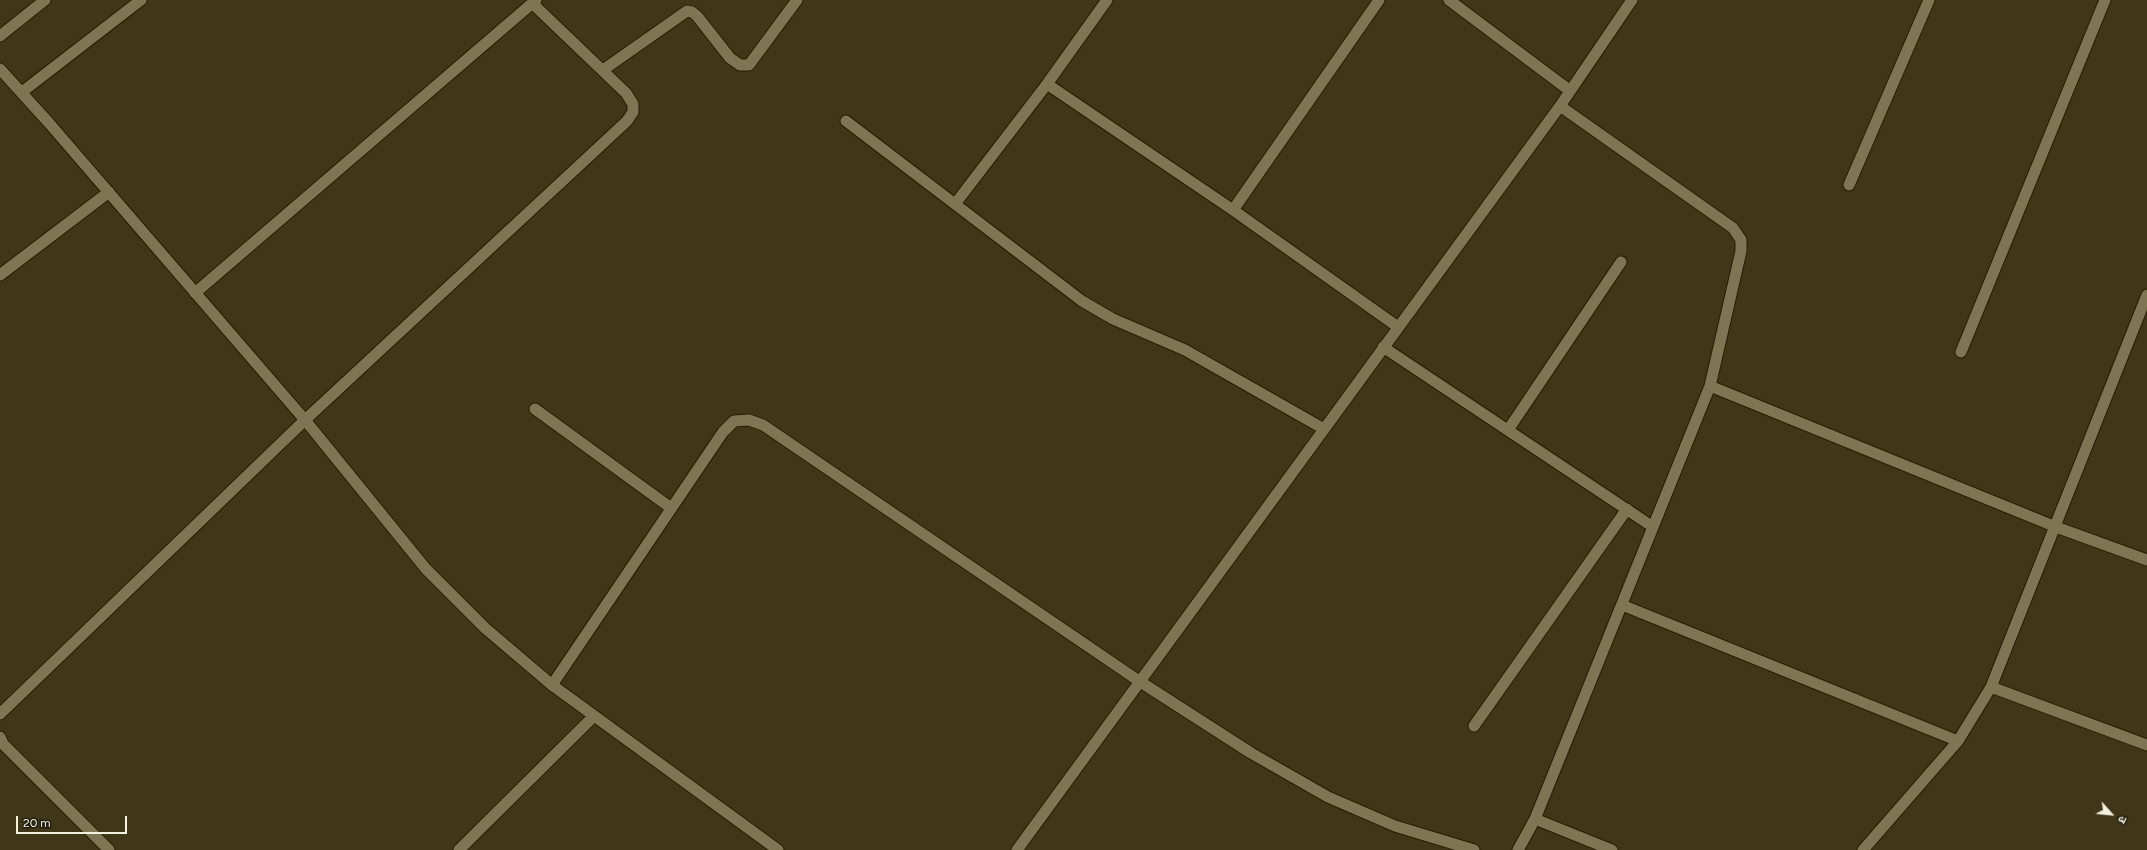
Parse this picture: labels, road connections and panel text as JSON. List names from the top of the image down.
{
  "scale_bar": "20 m",
  "north": "bottom right"
}
